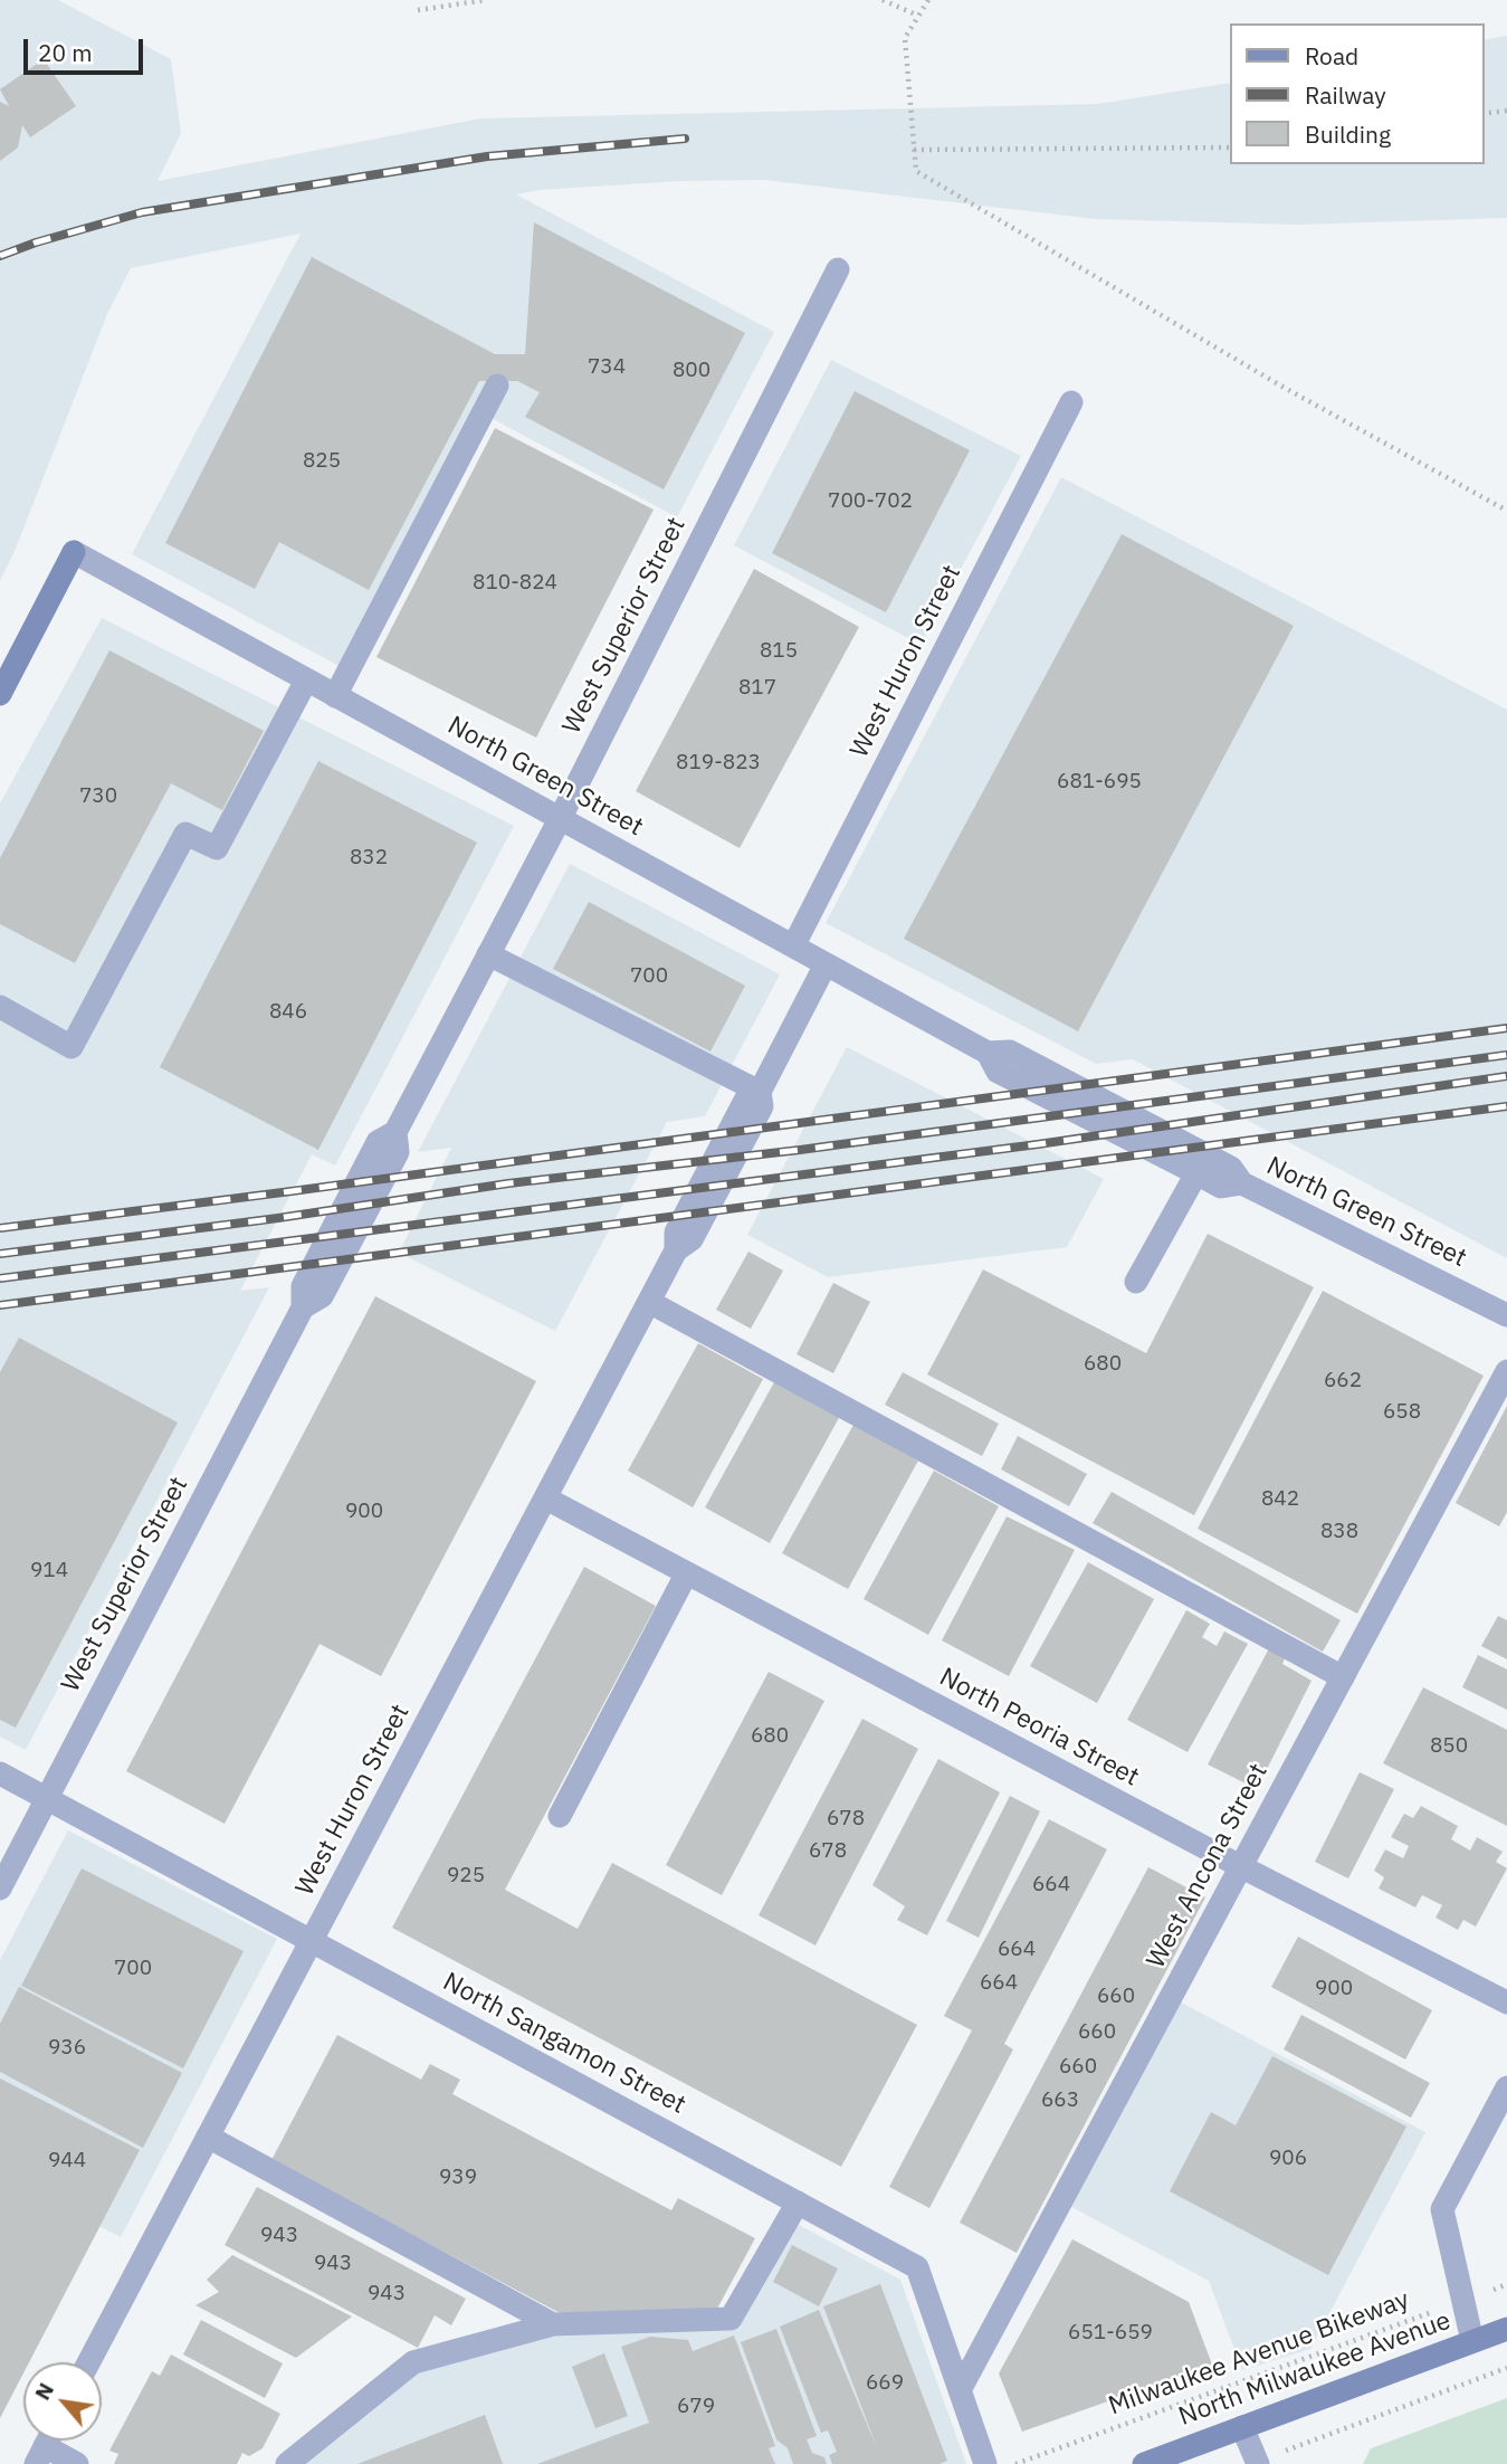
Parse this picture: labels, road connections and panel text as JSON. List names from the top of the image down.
{
  "streets": {
    "main road": ["North Milwaukee Avenue"],
    "street": [
      "West Superior Street",
      "West Huron Street",
      "North Green Street",
      "North Peoria Street",
      "West Ancona Street",
      "North Sangamon Street"
    ],
    "path": ["Milwaukee Avenue Bikeway"]
  },
  "crossings": [
    ["West Superior Street", "North Green Street"],
    ["West Superior Street", "North Sangamon Street"],
    ["West Huron Street", "North Green Street"],
    ["West Huron Street", "North Peoria Street"],
    ["West Huron Street", "North Sangamon Street"],
    ["North Peoria Street", "West Ancona Street"],
    ["West Ancona Street", "North Sangamon Street"]
  ],
  "house_numbers": [
    "734",
    "800",
    "825",
    "700-702",
    "810-824",
    "815",
    "817",
    "819-823",
    "681-695",
    "730",
    "832",
    "700",
    "846",
    "680",
    "662",
    "658",
    "842",
    "900",
    "838",
    "914",
    "680",
    "850",
    "678",
    "678",
    "925",
    "664",
    "664",
    "700",
    "664",
    "900",
    "660",
    "660",
    "936",
    "660",
    "663",
    "906",
    "944",
    "939",
    "943",
    "943",
    "943",
    "651-659",
    "669",
    "679"
  ],
  "legend": ["Road", "Railway", "Building"],
  "scale_bar": "20 m",
  "north": "top left"
}
